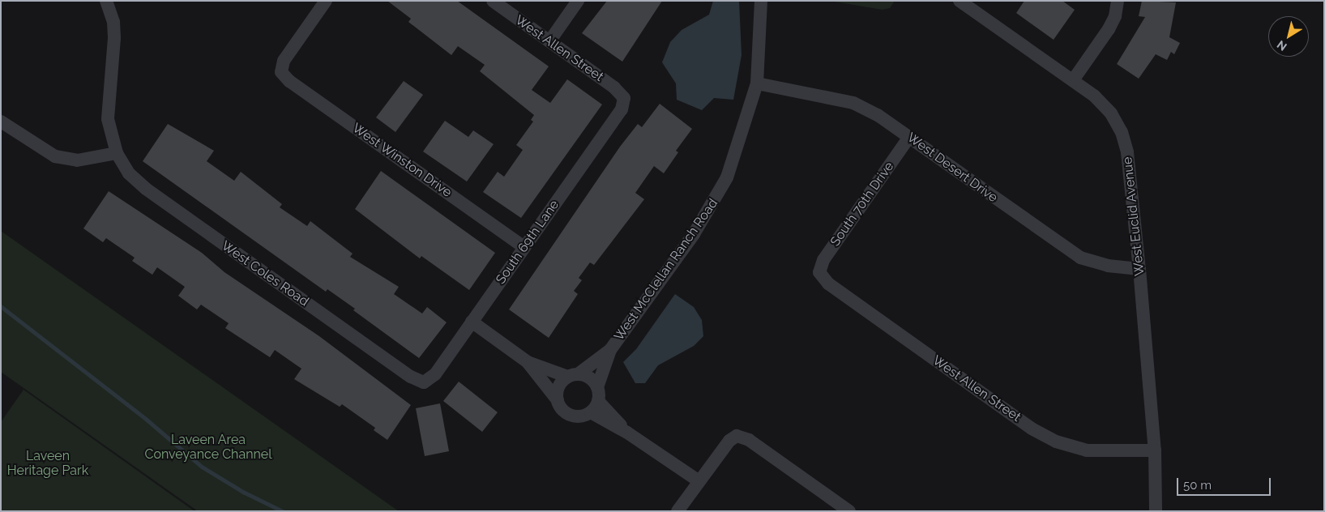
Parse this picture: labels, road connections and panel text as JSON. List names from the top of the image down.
{
  "streets": {
    "street": [
      "West Allen Street",
      "West Winston Drive",
      "West Desert Drive",
      "South 70th Drive",
      "West Euclid Avenue",
      "South 69th Lane",
      "West McClellan Ranch Road",
      "West Coles Road"
    ]
  },
  "crossings": [
    ["West Allen Street", "South 70th Drive"],
    ["West Allen Street", "West Euclid Avenue"],
    ["West Allen Street", "South 69th Lane"],
    ["West Winston Drive", "South 69th Lane"],
    ["West Desert Drive", "South 70th Drive"],
    ["West Desert Drive", "West Euclid Avenue"],
    ["West Desert Drive", "West McClellan Ranch Road"],
    ["South 69th Lane", "West Coles Road"]
  ],
  "parks": ["Laveen Area Conveyance Channel", "Laveen Heritage Park"],
  "scale_bar": "50 m",
  "north": "bottom left"
}
